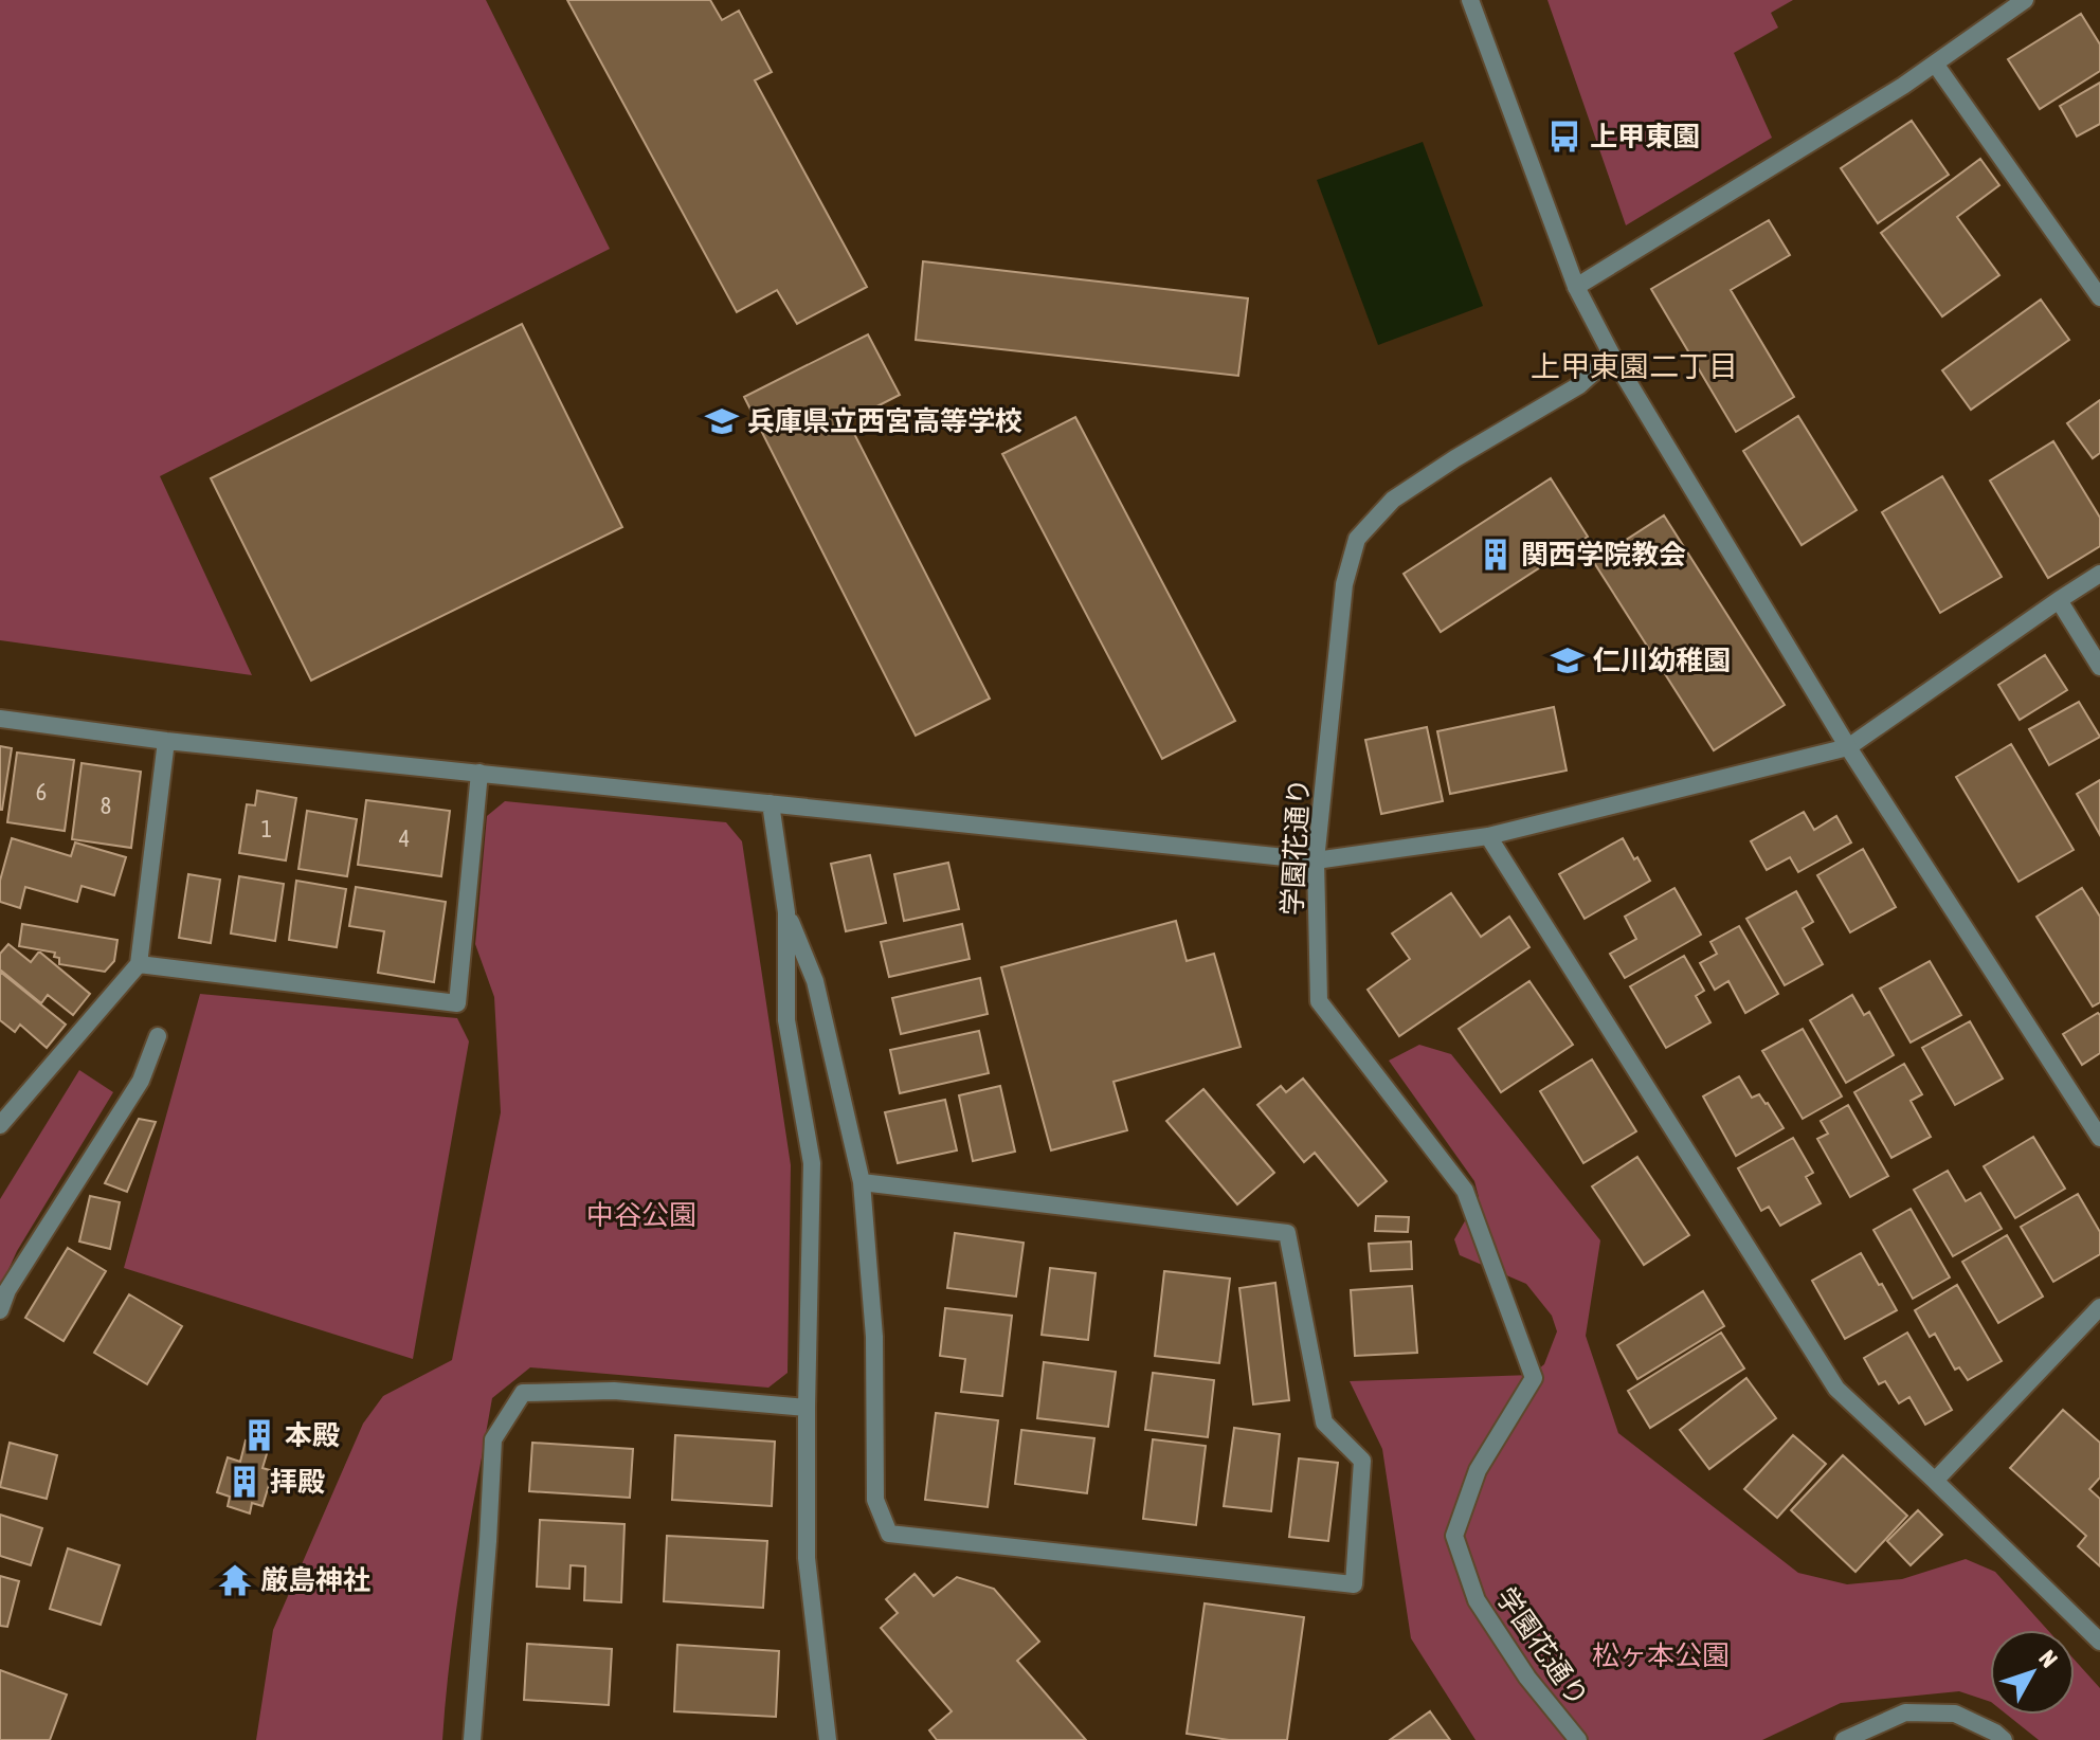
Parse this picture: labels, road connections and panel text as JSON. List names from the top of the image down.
{
  "streets": {
    "street": ["学園花通り"]
  },
  "districts": ["上甲東園二丁目"],
  "parks": ["中谷公園", "松ヶ本公園"],
  "places": {
    "bus stop": ["上甲東園"],
    "school or university": ["兵庫県立西宮高等学校", "仁川幼稚園"],
    "building": ["関西学院教会", "本殿", "拝殿"],
    "temple": ["厳島神社"]
  },
  "house_numbers": [
    "6",
    "8",
    "1",
    "4"
  ],
  "north": "top right"
}
